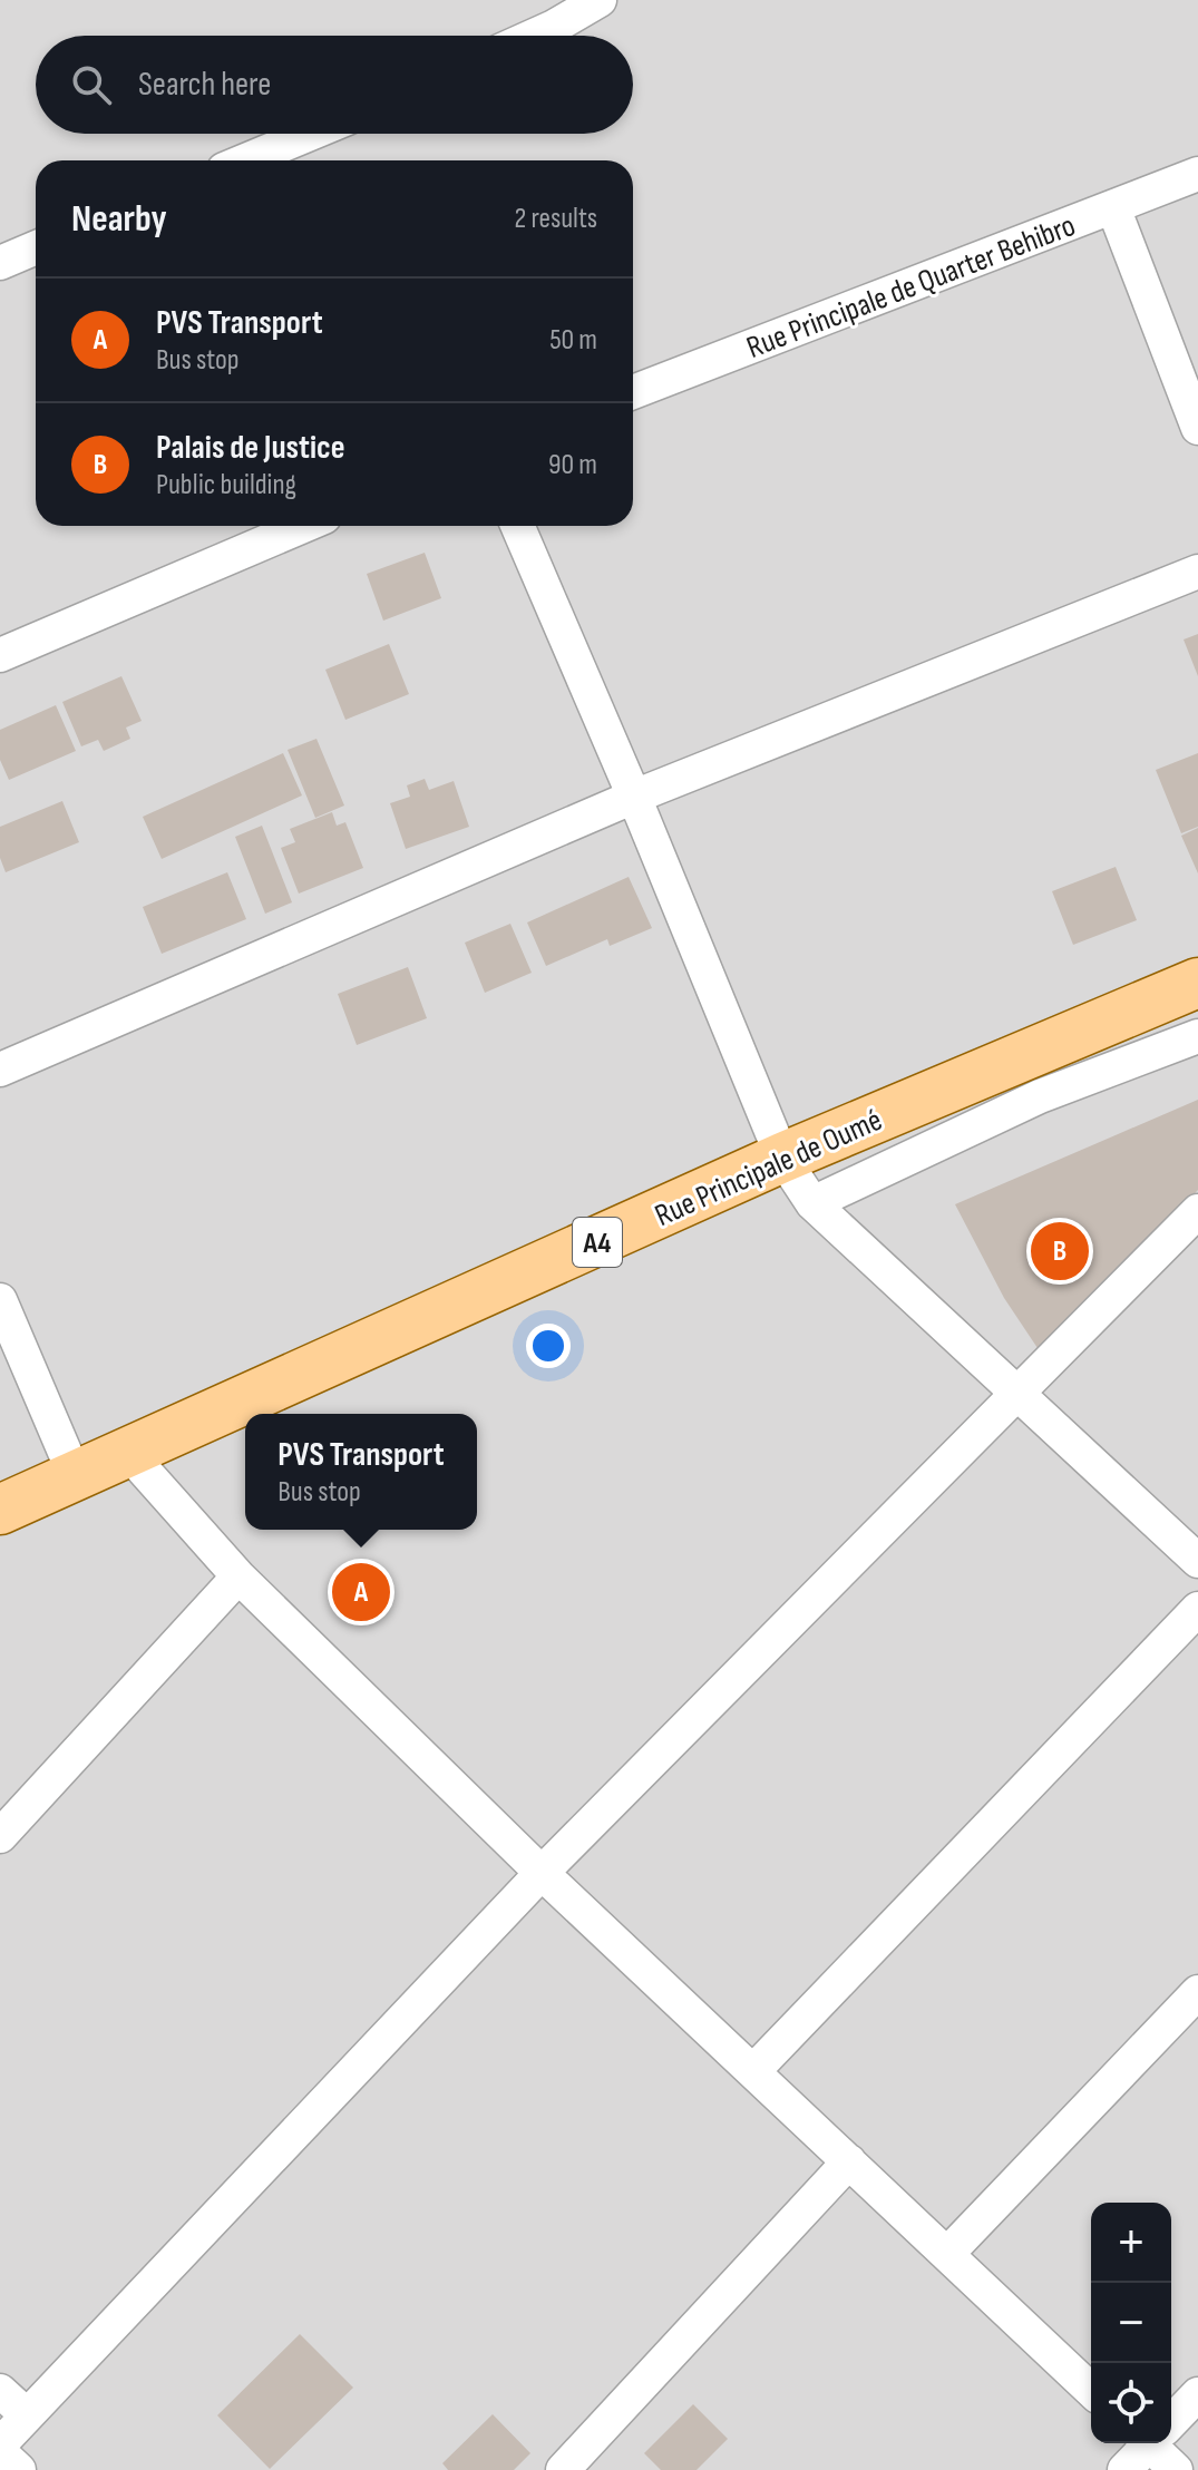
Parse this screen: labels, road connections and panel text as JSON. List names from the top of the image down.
{
  "streets": {
    "main road": ["Rue Principale de Oumé", "A4"],
    "street": ["Rue Principale de Quarter Behibro"]
  },
  "page": {
    "search": "Search here",
    "heading": ["Nearby", "2 results"],
    "list": [
      {
        "mark": "A",
        "name": "PVS Transport",
        "note": "Bus stop",
        "value": "50 m"
      },
      {
        "mark": "B",
        "name": "Palais de Justice",
        "note": "Public building",
        "value": "90 m"
      }
    ],
    "pins": ["B", "A"],
    "popup": ["PVS Transport", "Bus stop"],
    "map_buttons": ["+", "−"]
  }
}
